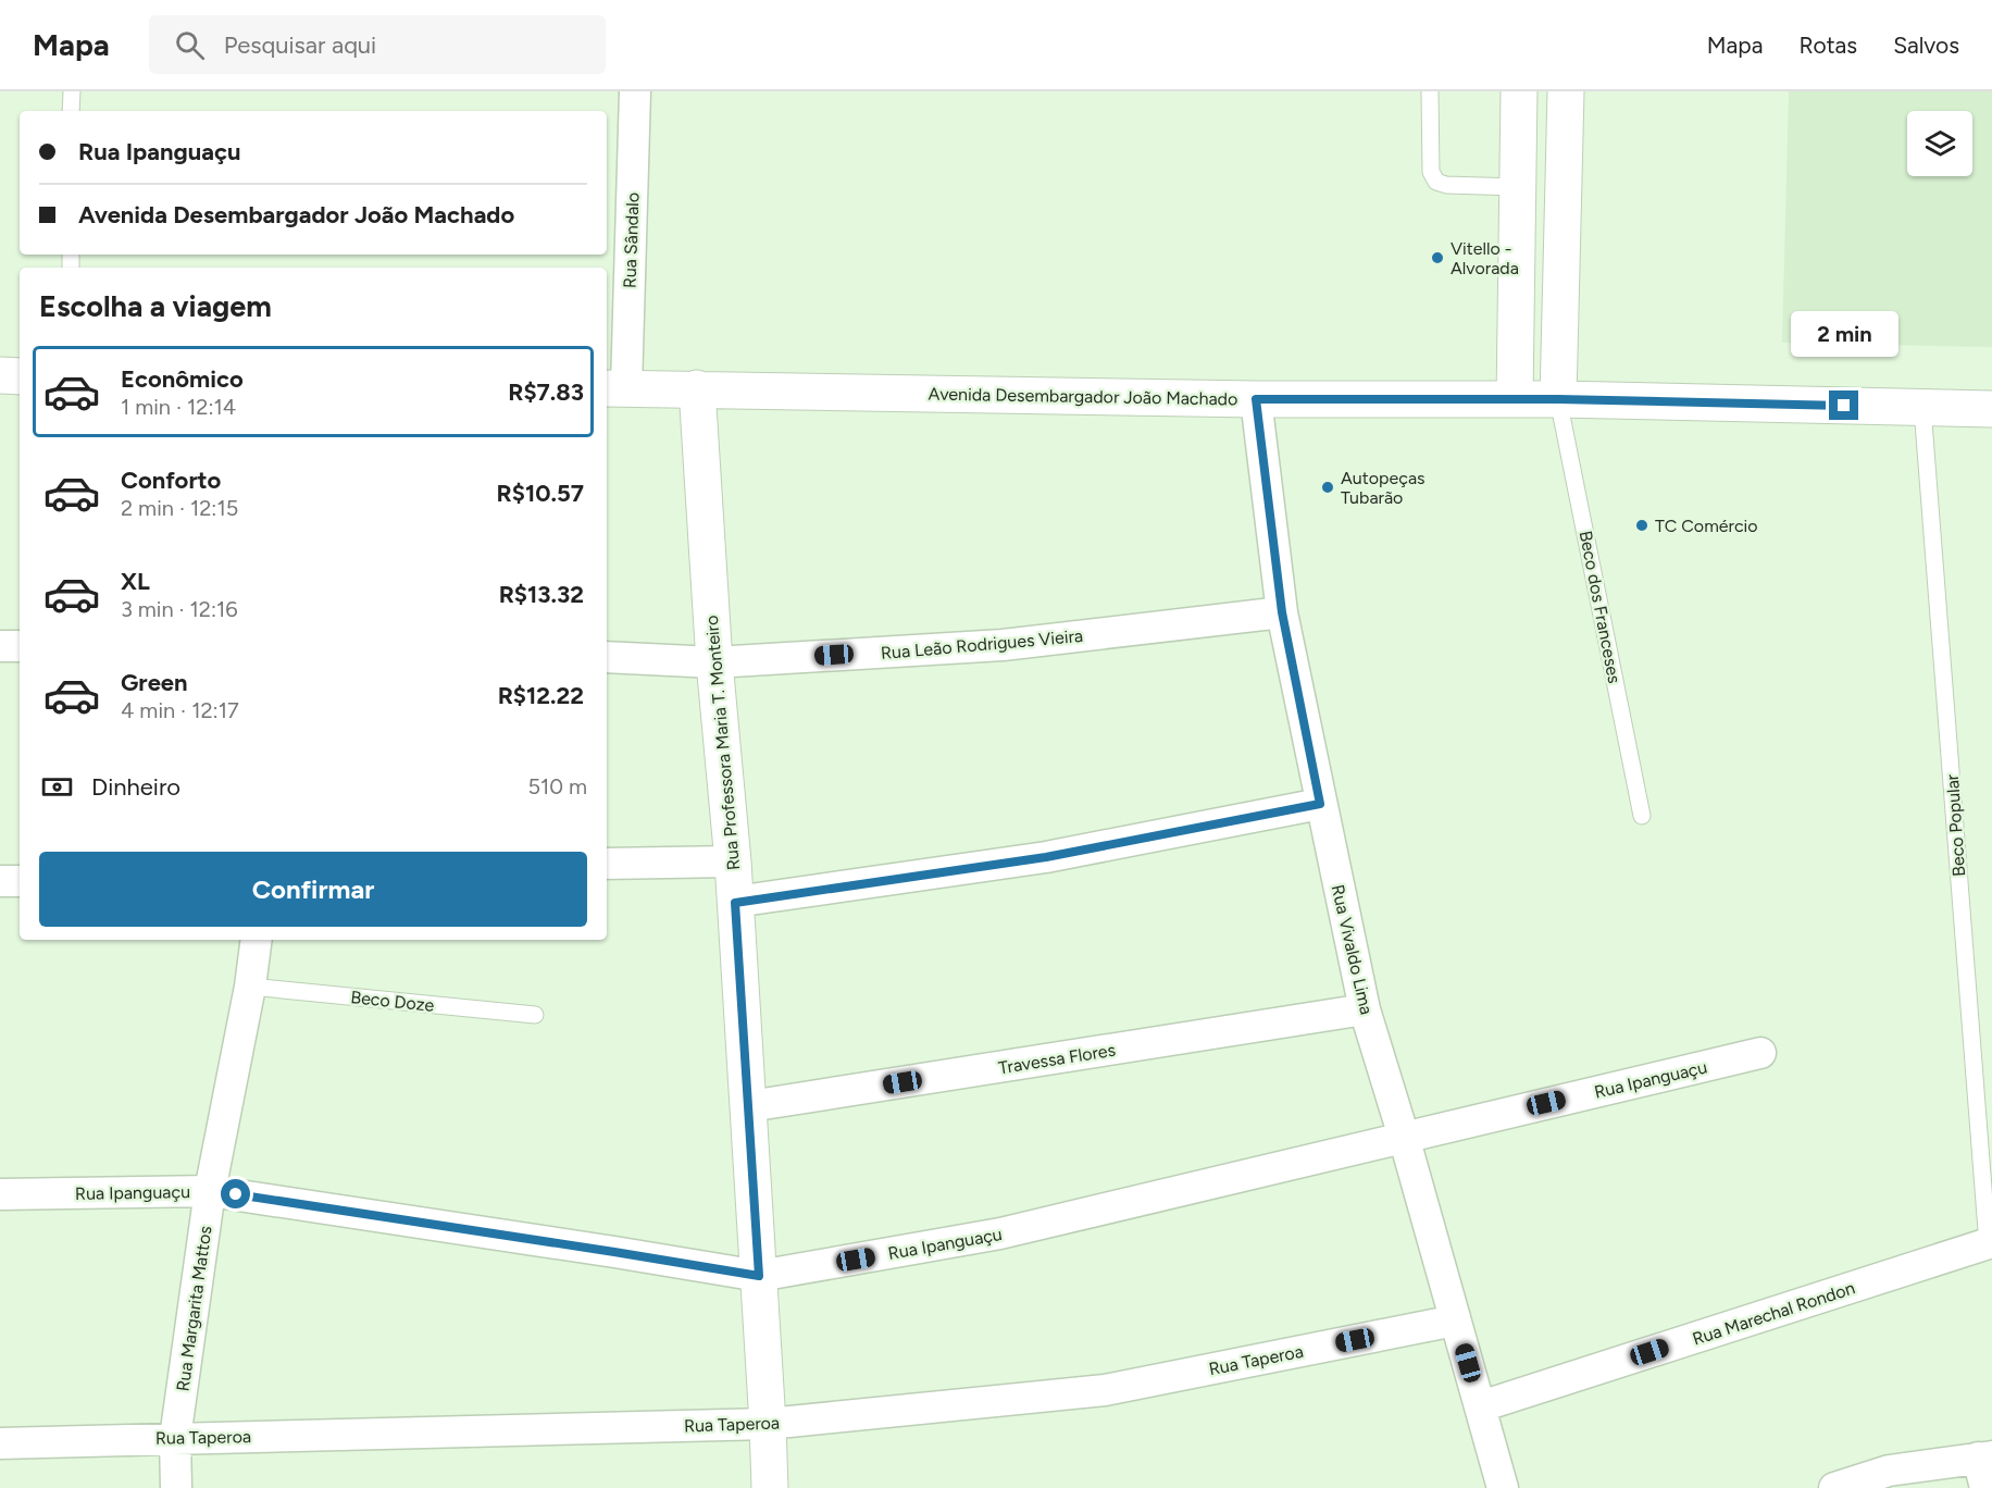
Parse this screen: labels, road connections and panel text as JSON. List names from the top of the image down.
{
  "streets": {
    "street": [
      "Rua Sândalo",
      "Avenida Desembargador João Machado",
      "Rua Leão Rodrigues Vieira",
      "Rua Professora Maria T. Monteiro",
      "Rua Vivaldo Lima",
      "Travessa Flores",
      "Rua Ipanguaçu",
      "Rua Margarita Mattos",
      "Rua Marechal Rondon",
      "Rua Taperoa"
    ],
    "lane": ["Beco dos Franceses", "Beco Popular", "Beco Doze"]
  },
  "crossings": [
    ["Rua Sândalo", "Avenida Desembargador João Machado"],
    ["Avenida Desembargador João Machado", "Beco dos Franceses"],
    ["Avenida Desembargador João Machado", "Rua Professora Maria T. Monteiro"],
    ["Avenida Desembargador João Machado", "Beco Popular"],
    ["Avenida Desembargador João Machado", "Rua Vivaldo Lima"],
    ["Rua Leão Rodrigues Vieira", "Rua Professora Maria T. Monteiro"],
    ["Rua Leão Rodrigues Vieira", "Rua Vivaldo Lima"],
    ["Rua Professora Maria T. Monteiro", "Travessa Flores"],
    ["Rua Professora Maria T. Monteiro", "Rua Ipanguaçu"],
    ["Rua Professora Maria T. Monteiro", "Rua Taperoa"],
    ["Beco Popular", "Rua Marechal Rondon"],
    ["Rua Vivaldo Lima", "Travessa Flores"],
    ["Rua Vivaldo Lima", "Rua Ipanguaçu"],
    ["Rua Vivaldo Lima", "Rua Marechal Rondon"],
    ["Rua Vivaldo Lima", "Rua Taperoa"],
    ["Beco Doze", "Rua Margarita Mattos"],
    ["Rua Ipanguaçu", "Rua Margarita Mattos"],
    ["Rua Margarita Mattos", "Rua Taperoa"]
  ],
  "places": ["Vitello - Alvorada", "Autopeças Tubarão", "TC Comércio"],
  "page": {
    "header": "Mapa",
    "search": "Pesquisar aqui",
    "nav": ["Mapa", "Rotas", "Salvos"],
    "banner": ["Rua Ipanguaçu", "Avenida Desembargador João Machado"],
    "heading": "Escolha a viagem",
    "bubble": "2 min",
    "list": [
      {
        "name": "Econômico",
        "note": "1 min · 12:14",
        "value": "R$7.83"
      },
      {
        "name": "Conforto",
        "note": "2 min · 12:15",
        "value": "R$10.57"
      },
      {
        "name": "XL",
        "note": "3 min · 12:16",
        "value": "R$13.32"
      },
      {
        "name": "Green",
        "note": "4 min · 12:17",
        "value": "R$12.22"
      }
    ],
    "pay": ["Dinheiro", "510 m"],
    "buttons": "Confirmar"
  }
}
